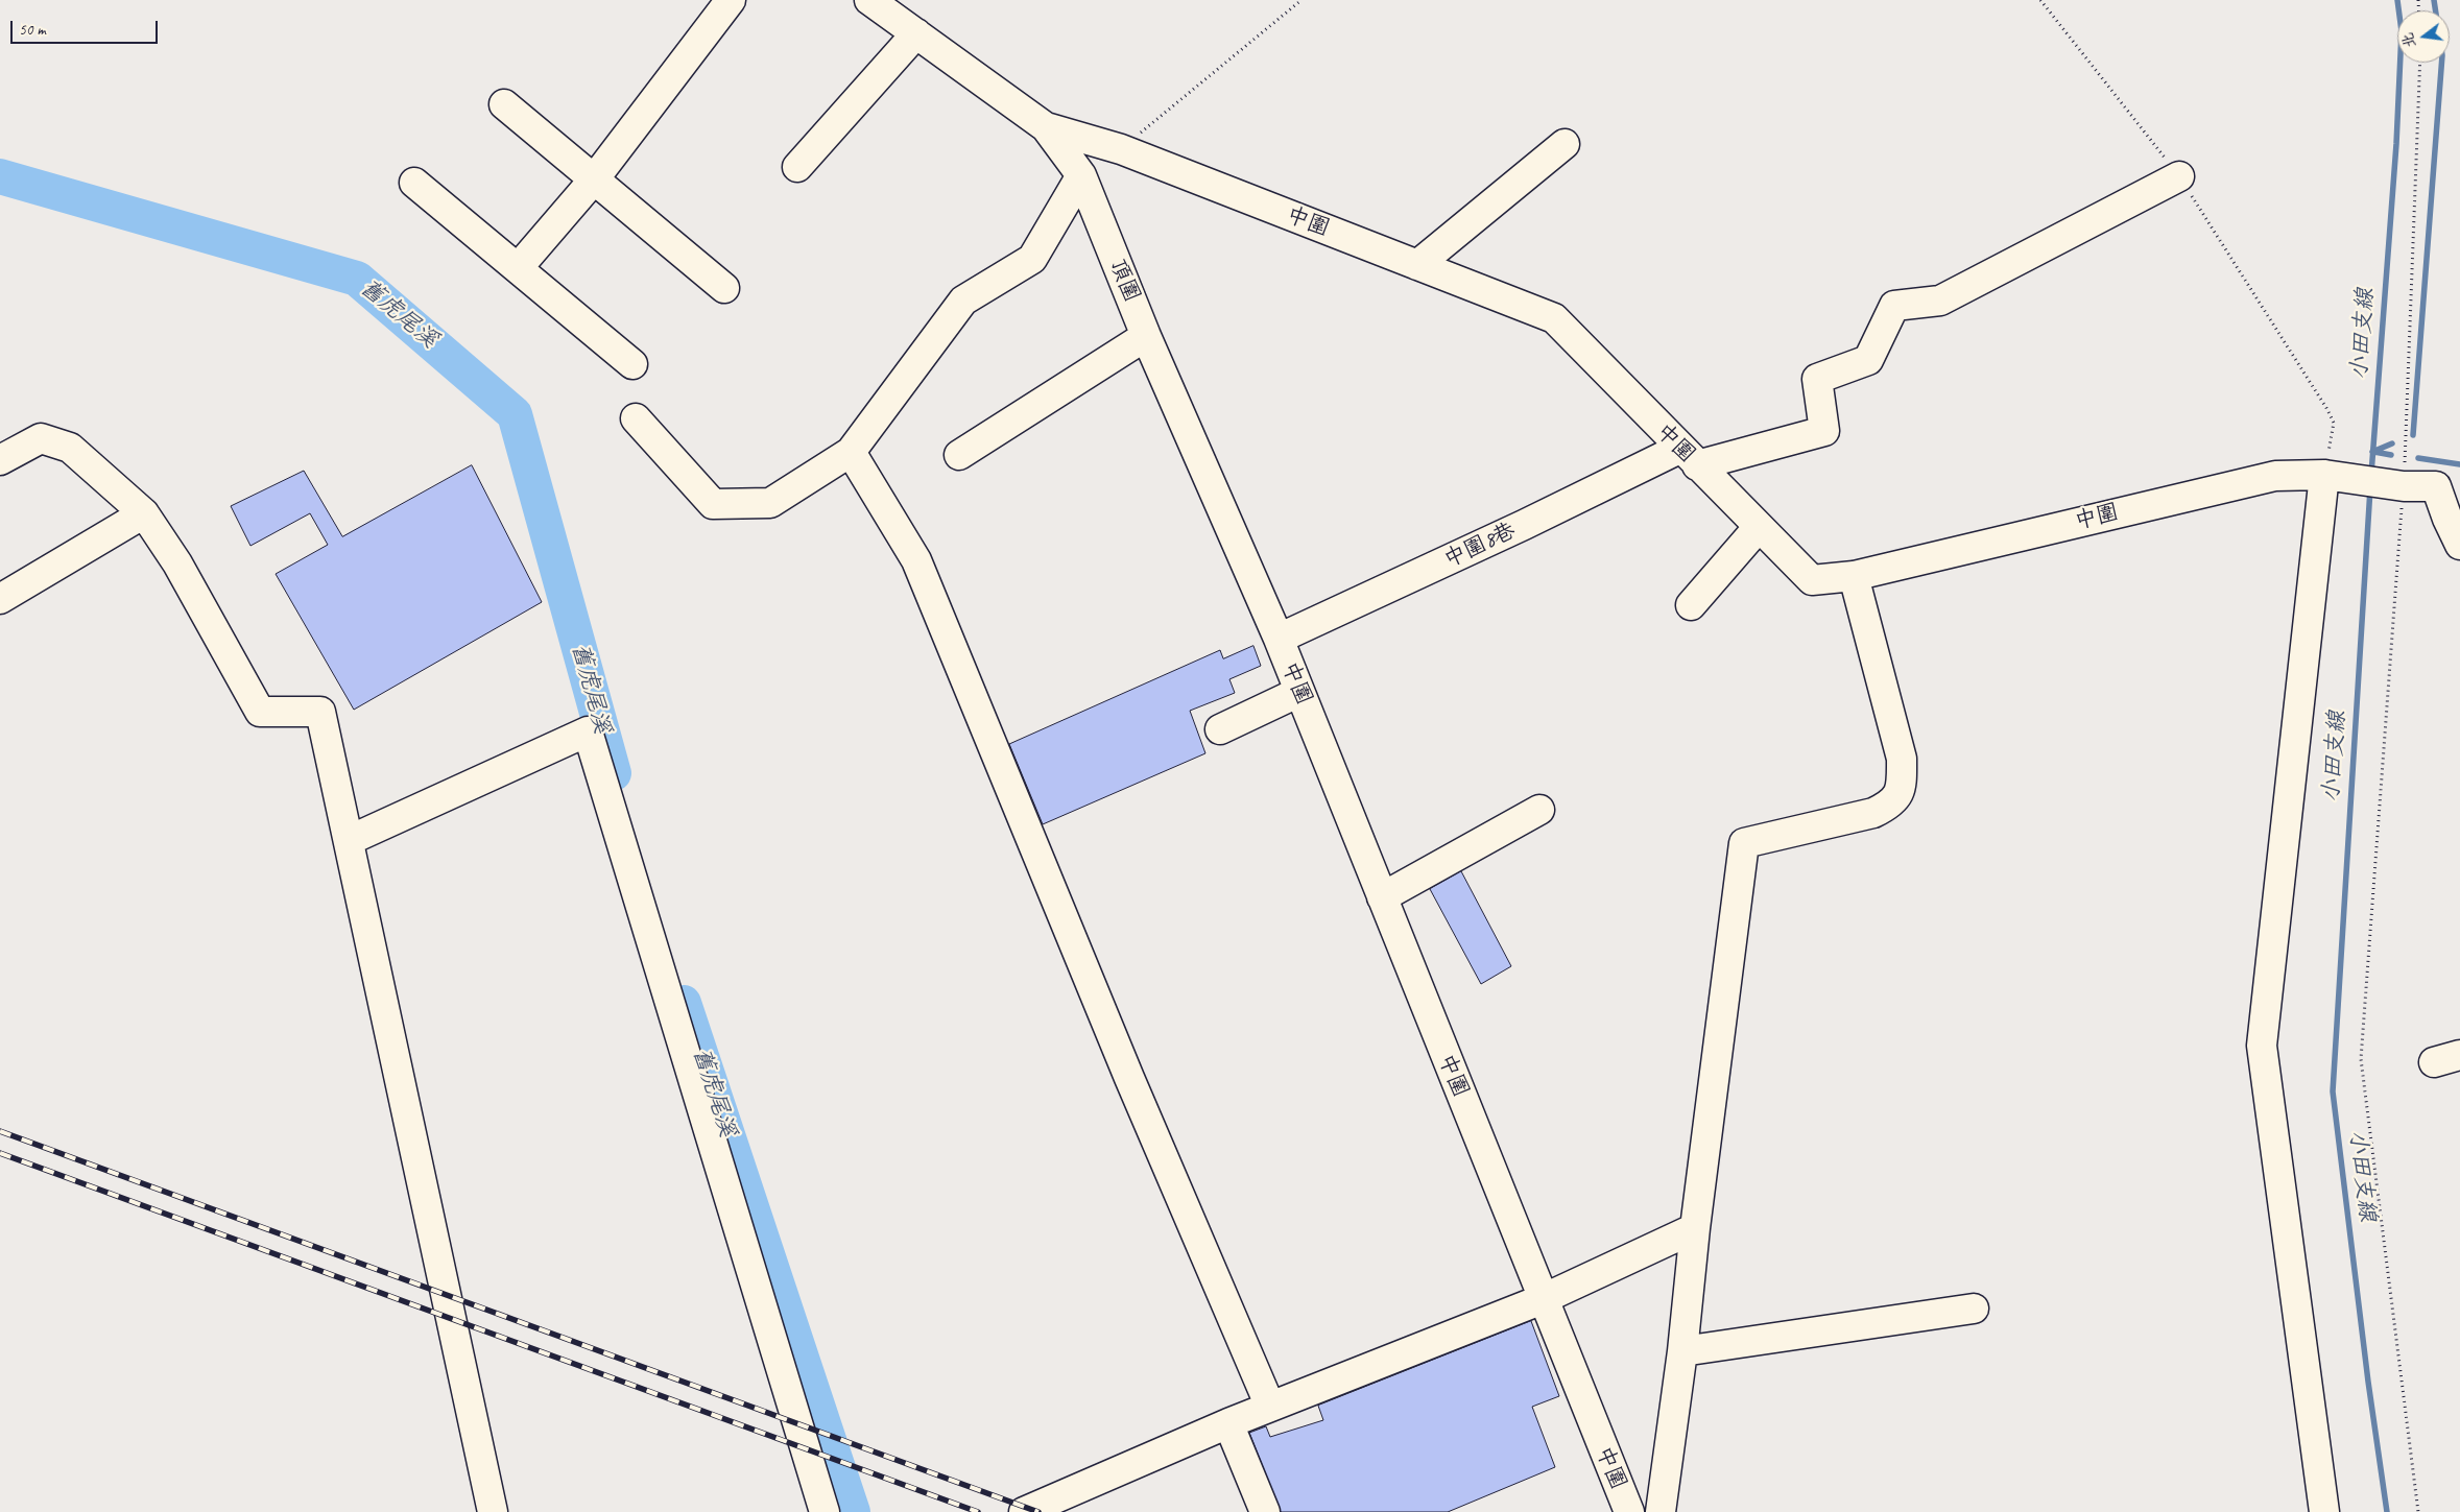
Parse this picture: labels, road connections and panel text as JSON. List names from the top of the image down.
{
  "streets": {
    "street": ["中圍", "頂圍", "中圍8巷"]
  },
  "crossings": [
    ["中圍", "頂圍"],
    ["中圍", "中圍8巷"],
    ["頂圍", "中圍8巷"]
  ],
  "water": ["舊虎尾溪", "小田支線"],
  "scale_bar": "50 m",
  "north": "left"
}
